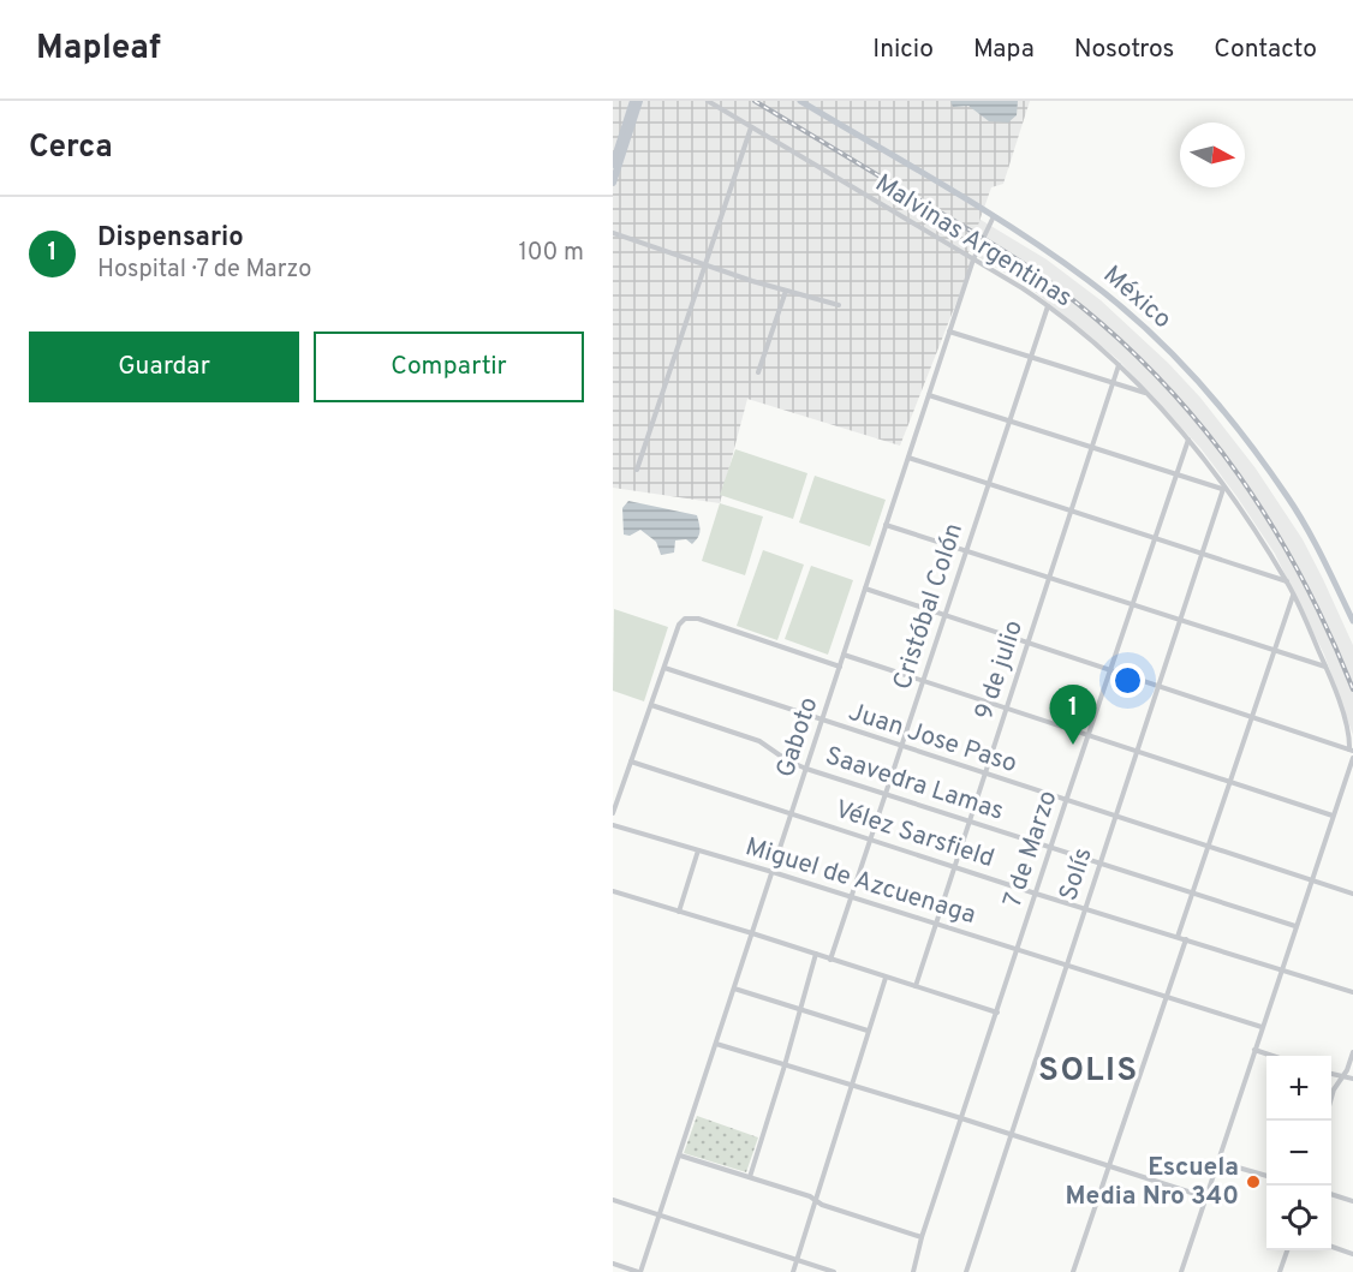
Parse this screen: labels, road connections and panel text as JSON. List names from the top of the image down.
{
  "streets": {
    "street": [
      "Malvinas Argentinas",
      "México",
      "Cristóbal Colón",
      "9 de julio",
      "Gaboto",
      "Juan Jose Paso",
      "Saavedra Lamas",
      "Vélez Sarsfield",
      "7 de Marzo",
      "Solís",
      "Miguel de Azcuenaga"
    ]
  },
  "crossings": [
    ["Malvinas Argentinas", "Cristóbal Colón"],
    ["Malvinas Argentinas", "9 de julio"],
    ["Malvinas Argentinas", "Gaboto"],
    ["Malvinas Argentinas", "7 de Marzo"],
    ["Malvinas Argentinas", "Solís"],
    ["México", "Gaboto"],
    ["Cristóbal Colón", "Juan Jose Paso"],
    ["Cristóbal Colón", "Saavedra Lamas"],
    ["Cristóbal Colón", "Vélez Sarsfield"],
    ["Cristóbal Colón", "Miguel de Azcuenaga"],
    ["9 de julio", "Juan Jose Paso"],
    ["9 de julio", "Saavedra Lamas"],
    ["9 de julio", "Vélez Sarsfield"],
    ["9 de julio", "Miguel de Azcuenaga"],
    ["Gaboto", "Juan Jose Paso"],
    ["Gaboto", "Saavedra Lamas"],
    ["Gaboto", "Vélez Sarsfield"],
    ["Gaboto", "Miguel de Azcuenaga"],
    ["Juan Jose Paso", "7 de Marzo"],
    ["Juan Jose Paso", "Solís"],
    ["Saavedra Lamas", "7 de Marzo"],
    ["Saavedra Lamas", "Solís"],
    ["Vélez Sarsfield", "7 de Marzo"],
    ["Vélez Sarsfield", "Solís"],
    ["7 de Marzo", "Miguel de Azcuenaga"],
    ["Solís", "Miguel de Azcuenaga"]
  ],
  "districts": ["SOLIS"],
  "places": ["Escuela Media Nro 340"],
  "north": "right",
  "page": {
    "header": "Mapleaf",
    "nav": [
      "Inicio",
      "Mapa",
      "Nosotros",
      "Contacto"
    ],
    "heading": "Cerca",
    "list": [
      {
        "mark": "1",
        "name": "Dispensario",
        "note": "Hospital · 7 de Marzo",
        "value": "100 m"
      }
    ],
    "buttons": ["Guardar", "Compartir"],
    "pins": "1",
    "map_buttons": ["+", "−"]
  }
}
